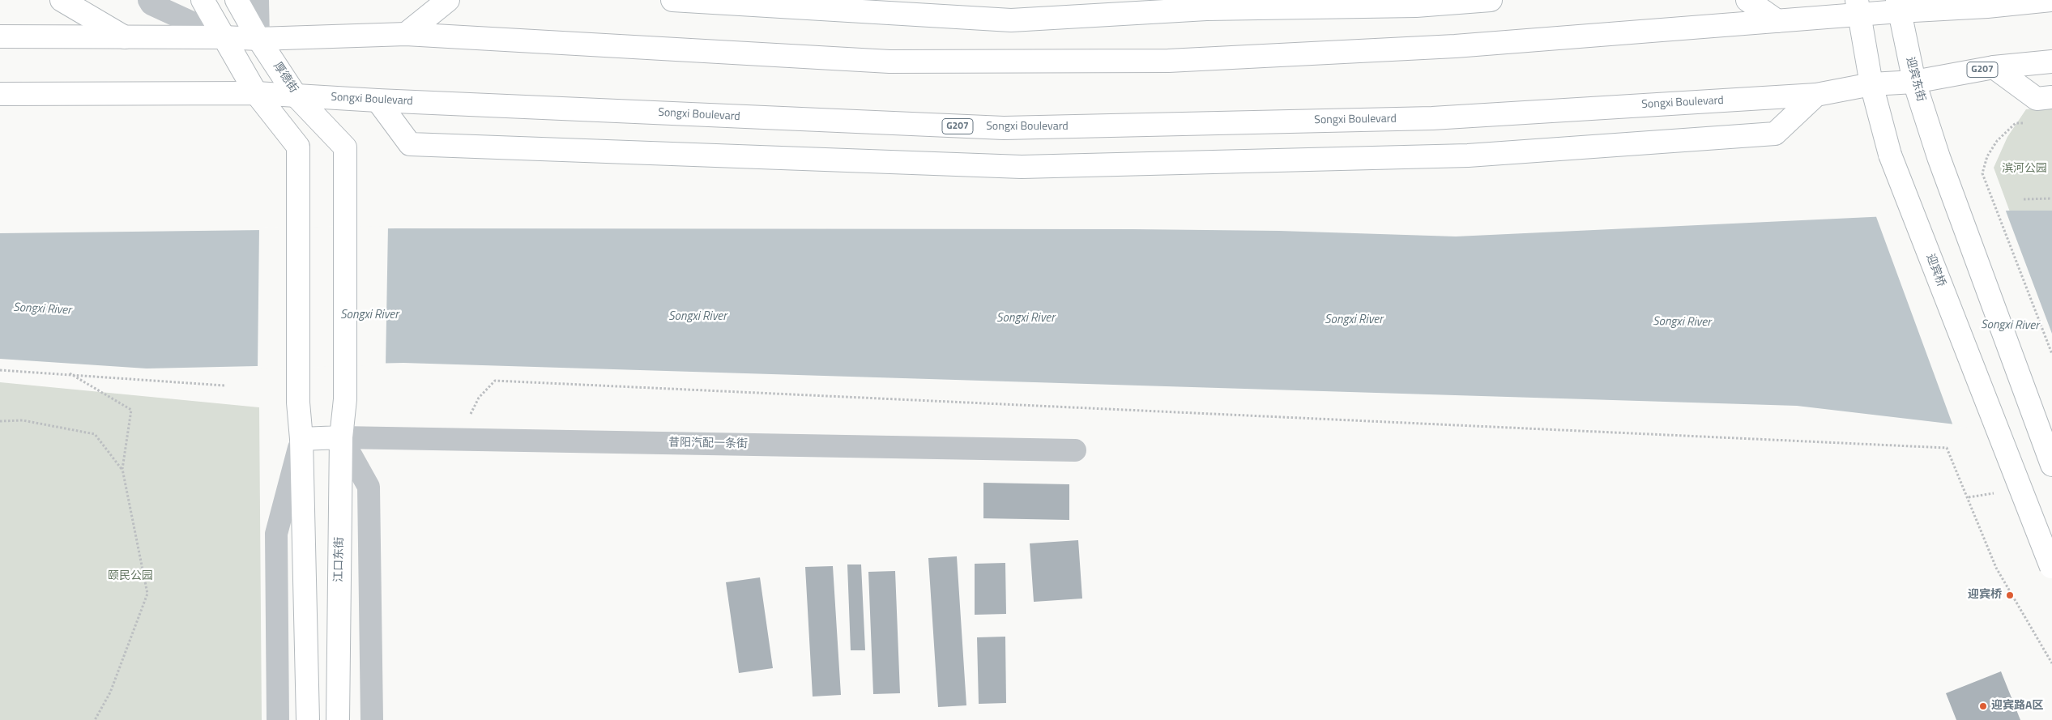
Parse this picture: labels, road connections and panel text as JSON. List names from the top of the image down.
{
  "streets": {
    "main road": [
      "G207",
      "厚德街",
      "迎宾东街",
      "Songxi Boulevard",
      "迎宾桥",
      "江口东街"
    ],
    "street": ["昔阳汽配一条街"]
  },
  "crossings": [
    ["厚德街", "Songxi Boulevard"],
    ["厚德街", "江口东街"],
    ["迎宾东街", "Songxi Boulevard"],
    ["Songxi Boulevard", "迎宾桥"],
    ["昔阳汽配一条街", "江口东街"]
  ],
  "water": ["Songxi River"],
  "parks": ["滨河公园", "颐民公园"],
  "places": ["迎宾桥", "迎宾路A区"]
}
